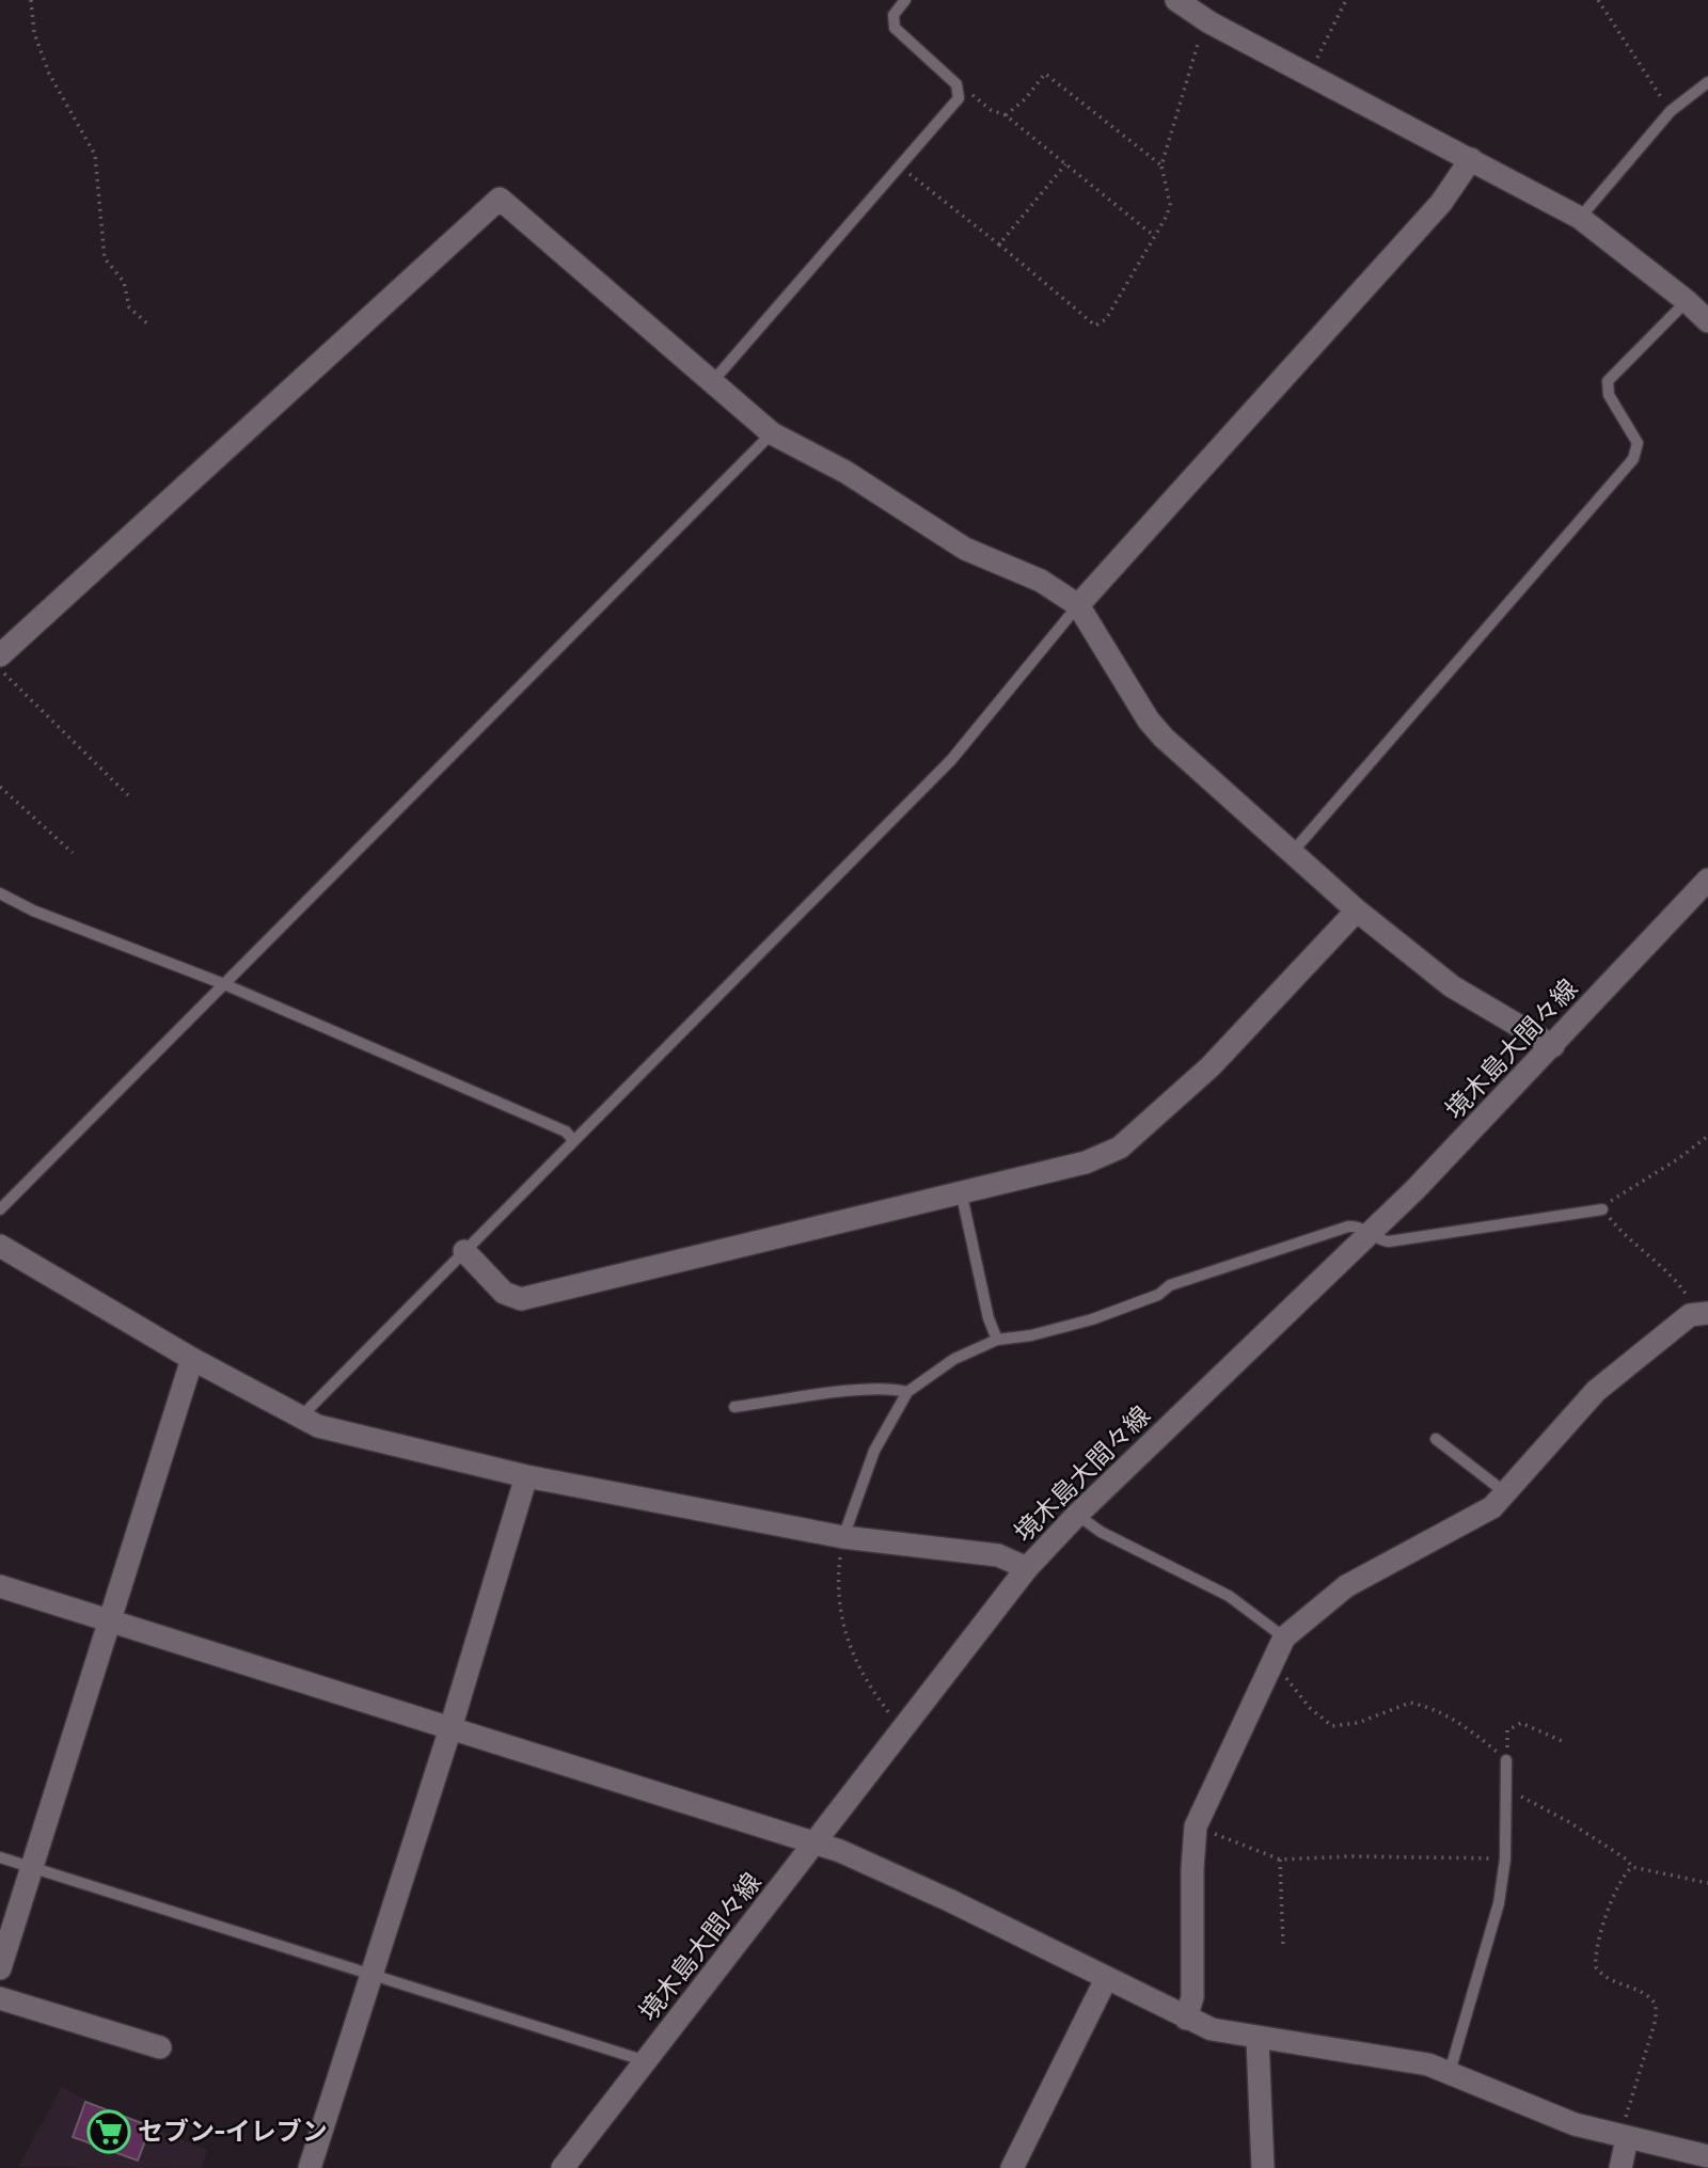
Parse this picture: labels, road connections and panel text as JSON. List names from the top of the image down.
{
  "streets": {
    "street": ["境木島大間々線"]
  },
  "places": {
    "supermarket": ["セブン-イレブン"]
  }
}
